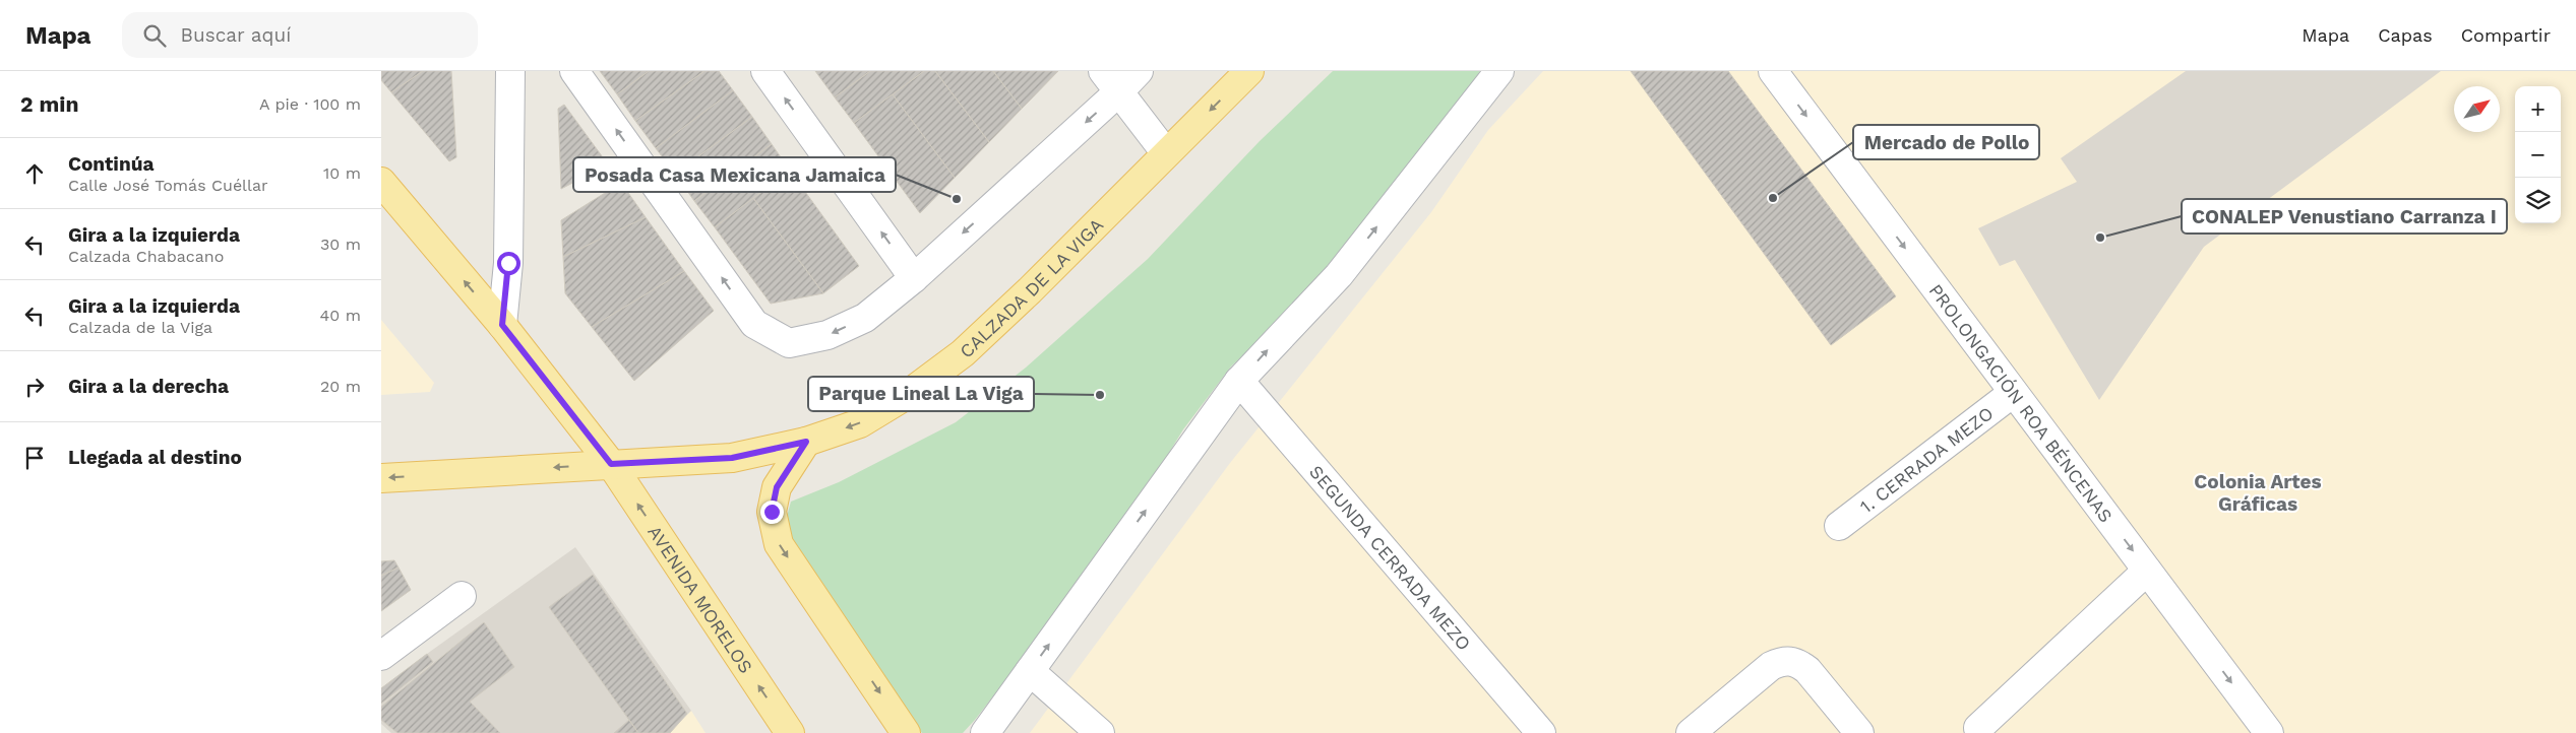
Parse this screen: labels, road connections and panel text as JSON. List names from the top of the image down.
{
  "streets": {
    "main road": ["CALZADA DE LA VIGA", "AVENIDA MORELOS"],
    "street": ["PROLONGACIÓN ROA BÉNCENAS", "1. CERRADA MEZO", "SEGUNDA CERRADA MEZO"]
  },
  "crossings": [
    ["CALZADA DE LA VIGA", "AVENIDA MORELOS"],
    ["PROLONGACIÓN ROA BÉNCENAS", "1. CERRADA MEZO"]
  ],
  "one_way": ["CALZADA DE LA VIGA", "PROLONGACIÓN ROA BÉNCENAS", "AVENIDA MORELOS"],
  "districts": ["Colonia Artes Gráficas"],
  "places": [
    "Mercado de Pollo",
    "Posada Casa Mexicana Jamaica",
    "CONALEP Venustiano Carranza I",
    "Parque Lineal La Viga"
  ],
  "north": "top right",
  "page": {
    "header": "Mapa",
    "search": "Buscar aquí",
    "nav": ["Mapa", "Capas", "Compartir"],
    "heading": ["2 min", "A pie · 100 m"],
    "map_buttons": ["+", "−"],
    "list": [
      ["Continúa", "Calle José Tomás Cuéllar", "10 m"],
      ["Gira a la izquierda", "Calzada Chabacano", "30 m"],
      ["Gira a la izquierda", "Calzada de la Viga", "40 m"],
      ["Gira a la derecha", "20 m"],
      "Llegada al destino"
    ]
  }
}
